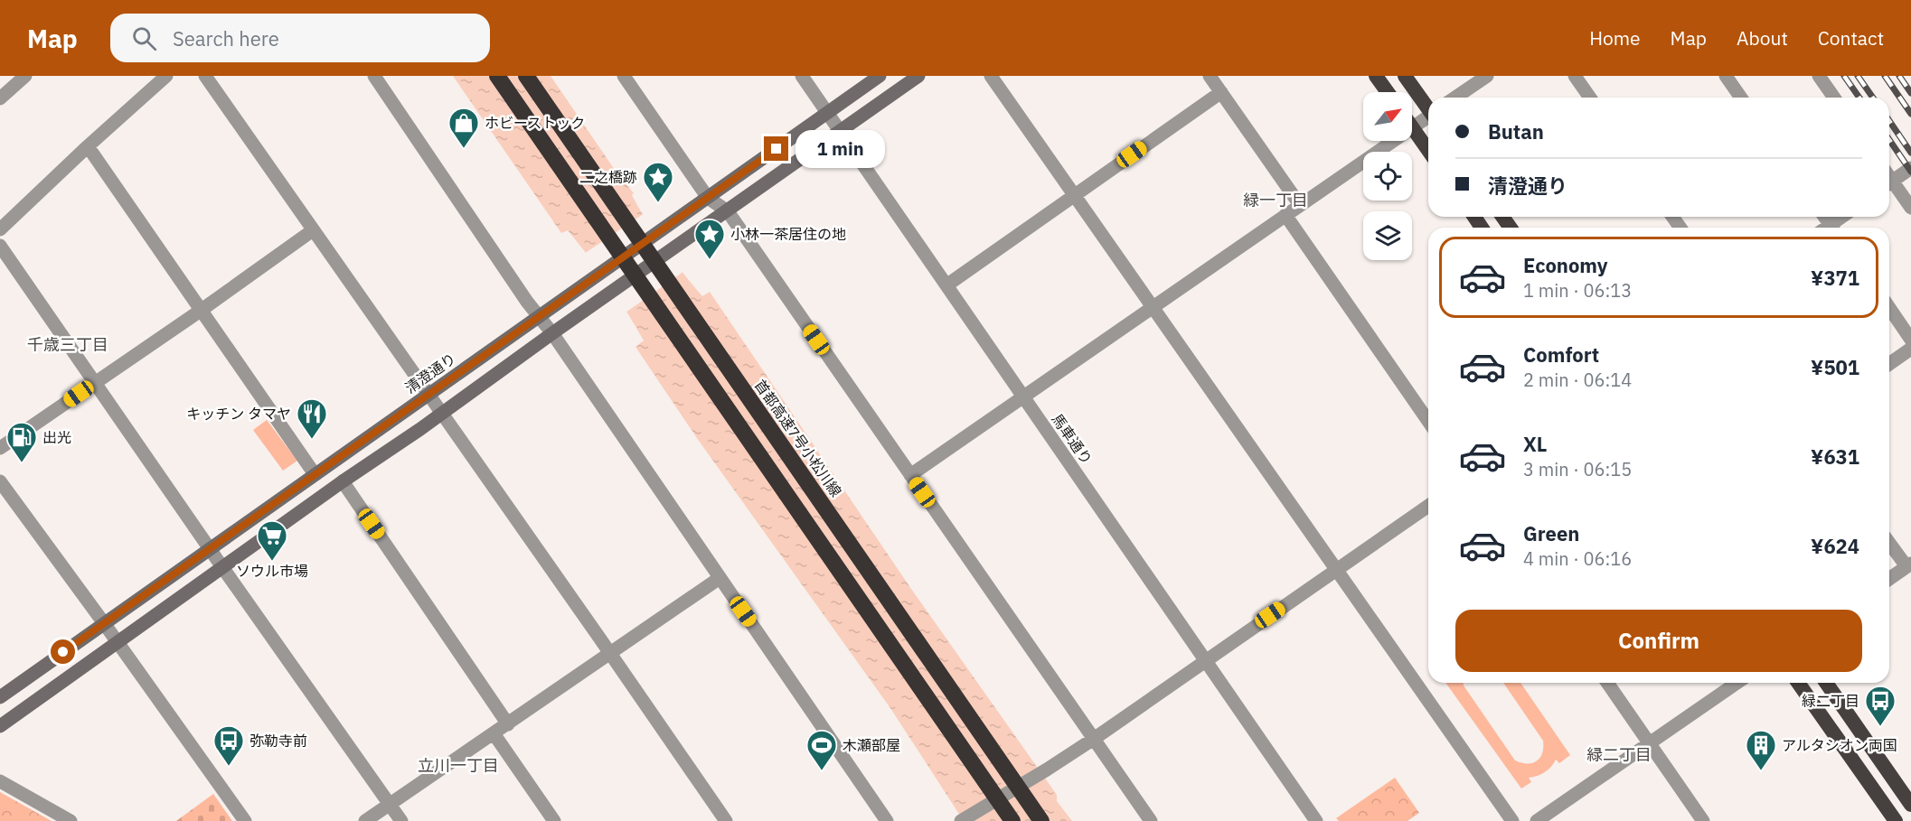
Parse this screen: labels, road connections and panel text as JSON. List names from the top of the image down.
{
  "streets": {
    "highway": ["首都高速7号小松川線"],
    "main road": ["清澄通り"],
    "street": ["馬車通り"]
  },
  "crossings": [
    ["清澄通り", "馬車通り"]
  ],
  "districts": [
    "緑一丁目",
    "千歳三丁目",
    "緑二丁目",
    "立川一丁目"
  ],
  "places": {
    "shop": ["ホビーストック"],
    "place": ["二之橋跡", "小林一茶居住の地"],
    "restaurant": ["キッチン タマヤ"],
    "fuel station": ["出光"],
    "supermarket": ["ソウル市場"],
    "bus stop": ["緑二丁目", "弥勒寺前"],
    "sports": ["木瀬部屋"],
    "building": ["アルタシオン両国"]
  },
  "north": "top right",
  "page": {
    "header": "Map",
    "search": "Search here",
    "nav": [
      "Home",
      "Map",
      "About",
      "Contact"
    ],
    "banner": ["Butan", "清澄通り"],
    "bubble": "1 min",
    "list": [
      {
        "name": "Economy",
        "note": "1 min · 06:13",
        "value": "¥371"
      },
      {
        "name": "Comfort",
        "note": "2 min · 06:14",
        "value": "¥501"
      },
      {
        "name": "XL",
        "note": "3 min · 06:15",
        "value": "¥631"
      },
      {
        "name": "Green",
        "note": "4 min · 06:16",
        "value": "¥624"
      }
    ],
    "buttons": "Confirm"
  }
}
